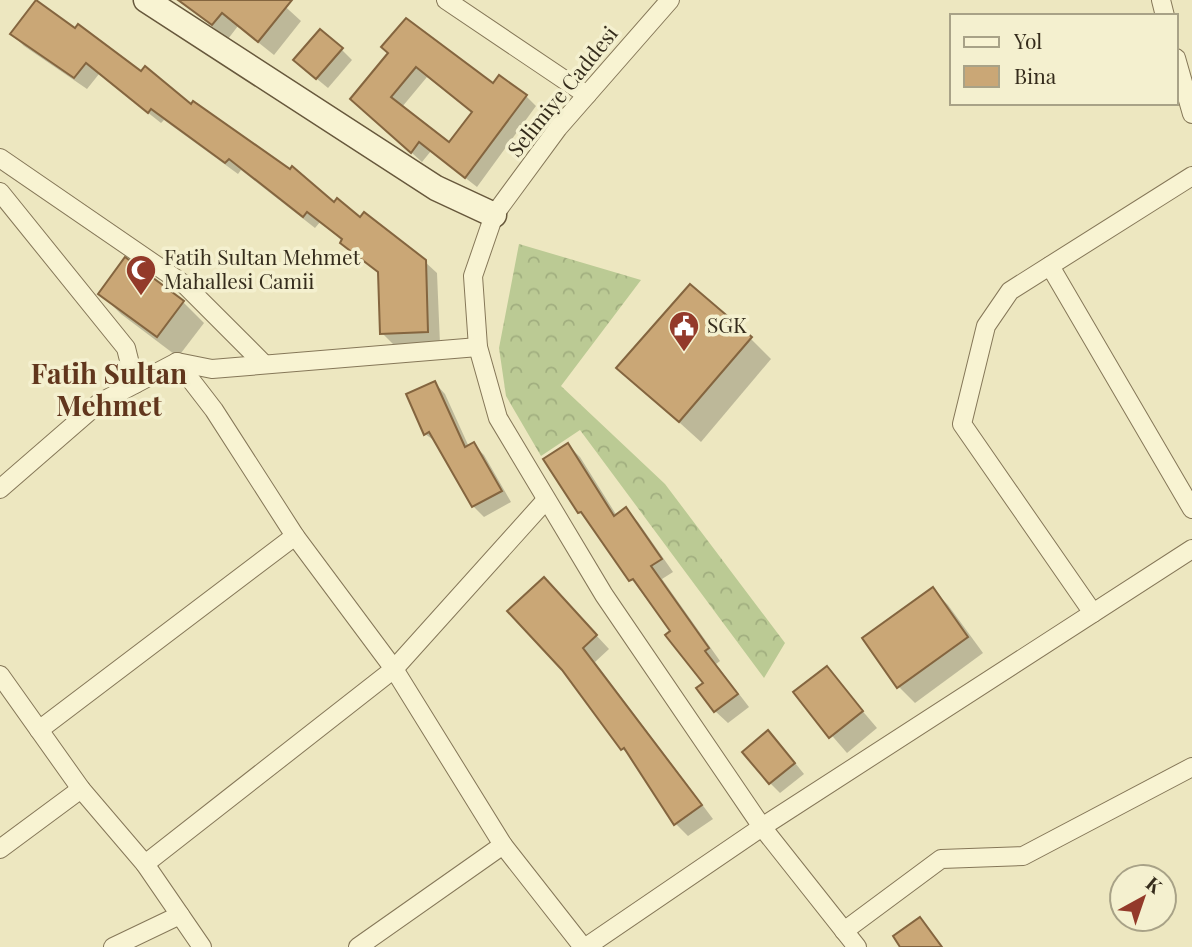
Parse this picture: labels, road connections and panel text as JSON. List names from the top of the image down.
{
  "streets": {
    "street": ["Selimiye Caddesi"]
  },
  "districts": ["Fatih Sultan Mehmet"],
  "places": {
    "mosque": ["Fatih Sultan Mehmet Mahallesi Camii"],
    "public building": ["SGK"]
  },
  "legend": ["Yol", "Bina"],
  "north": "top right"
}
